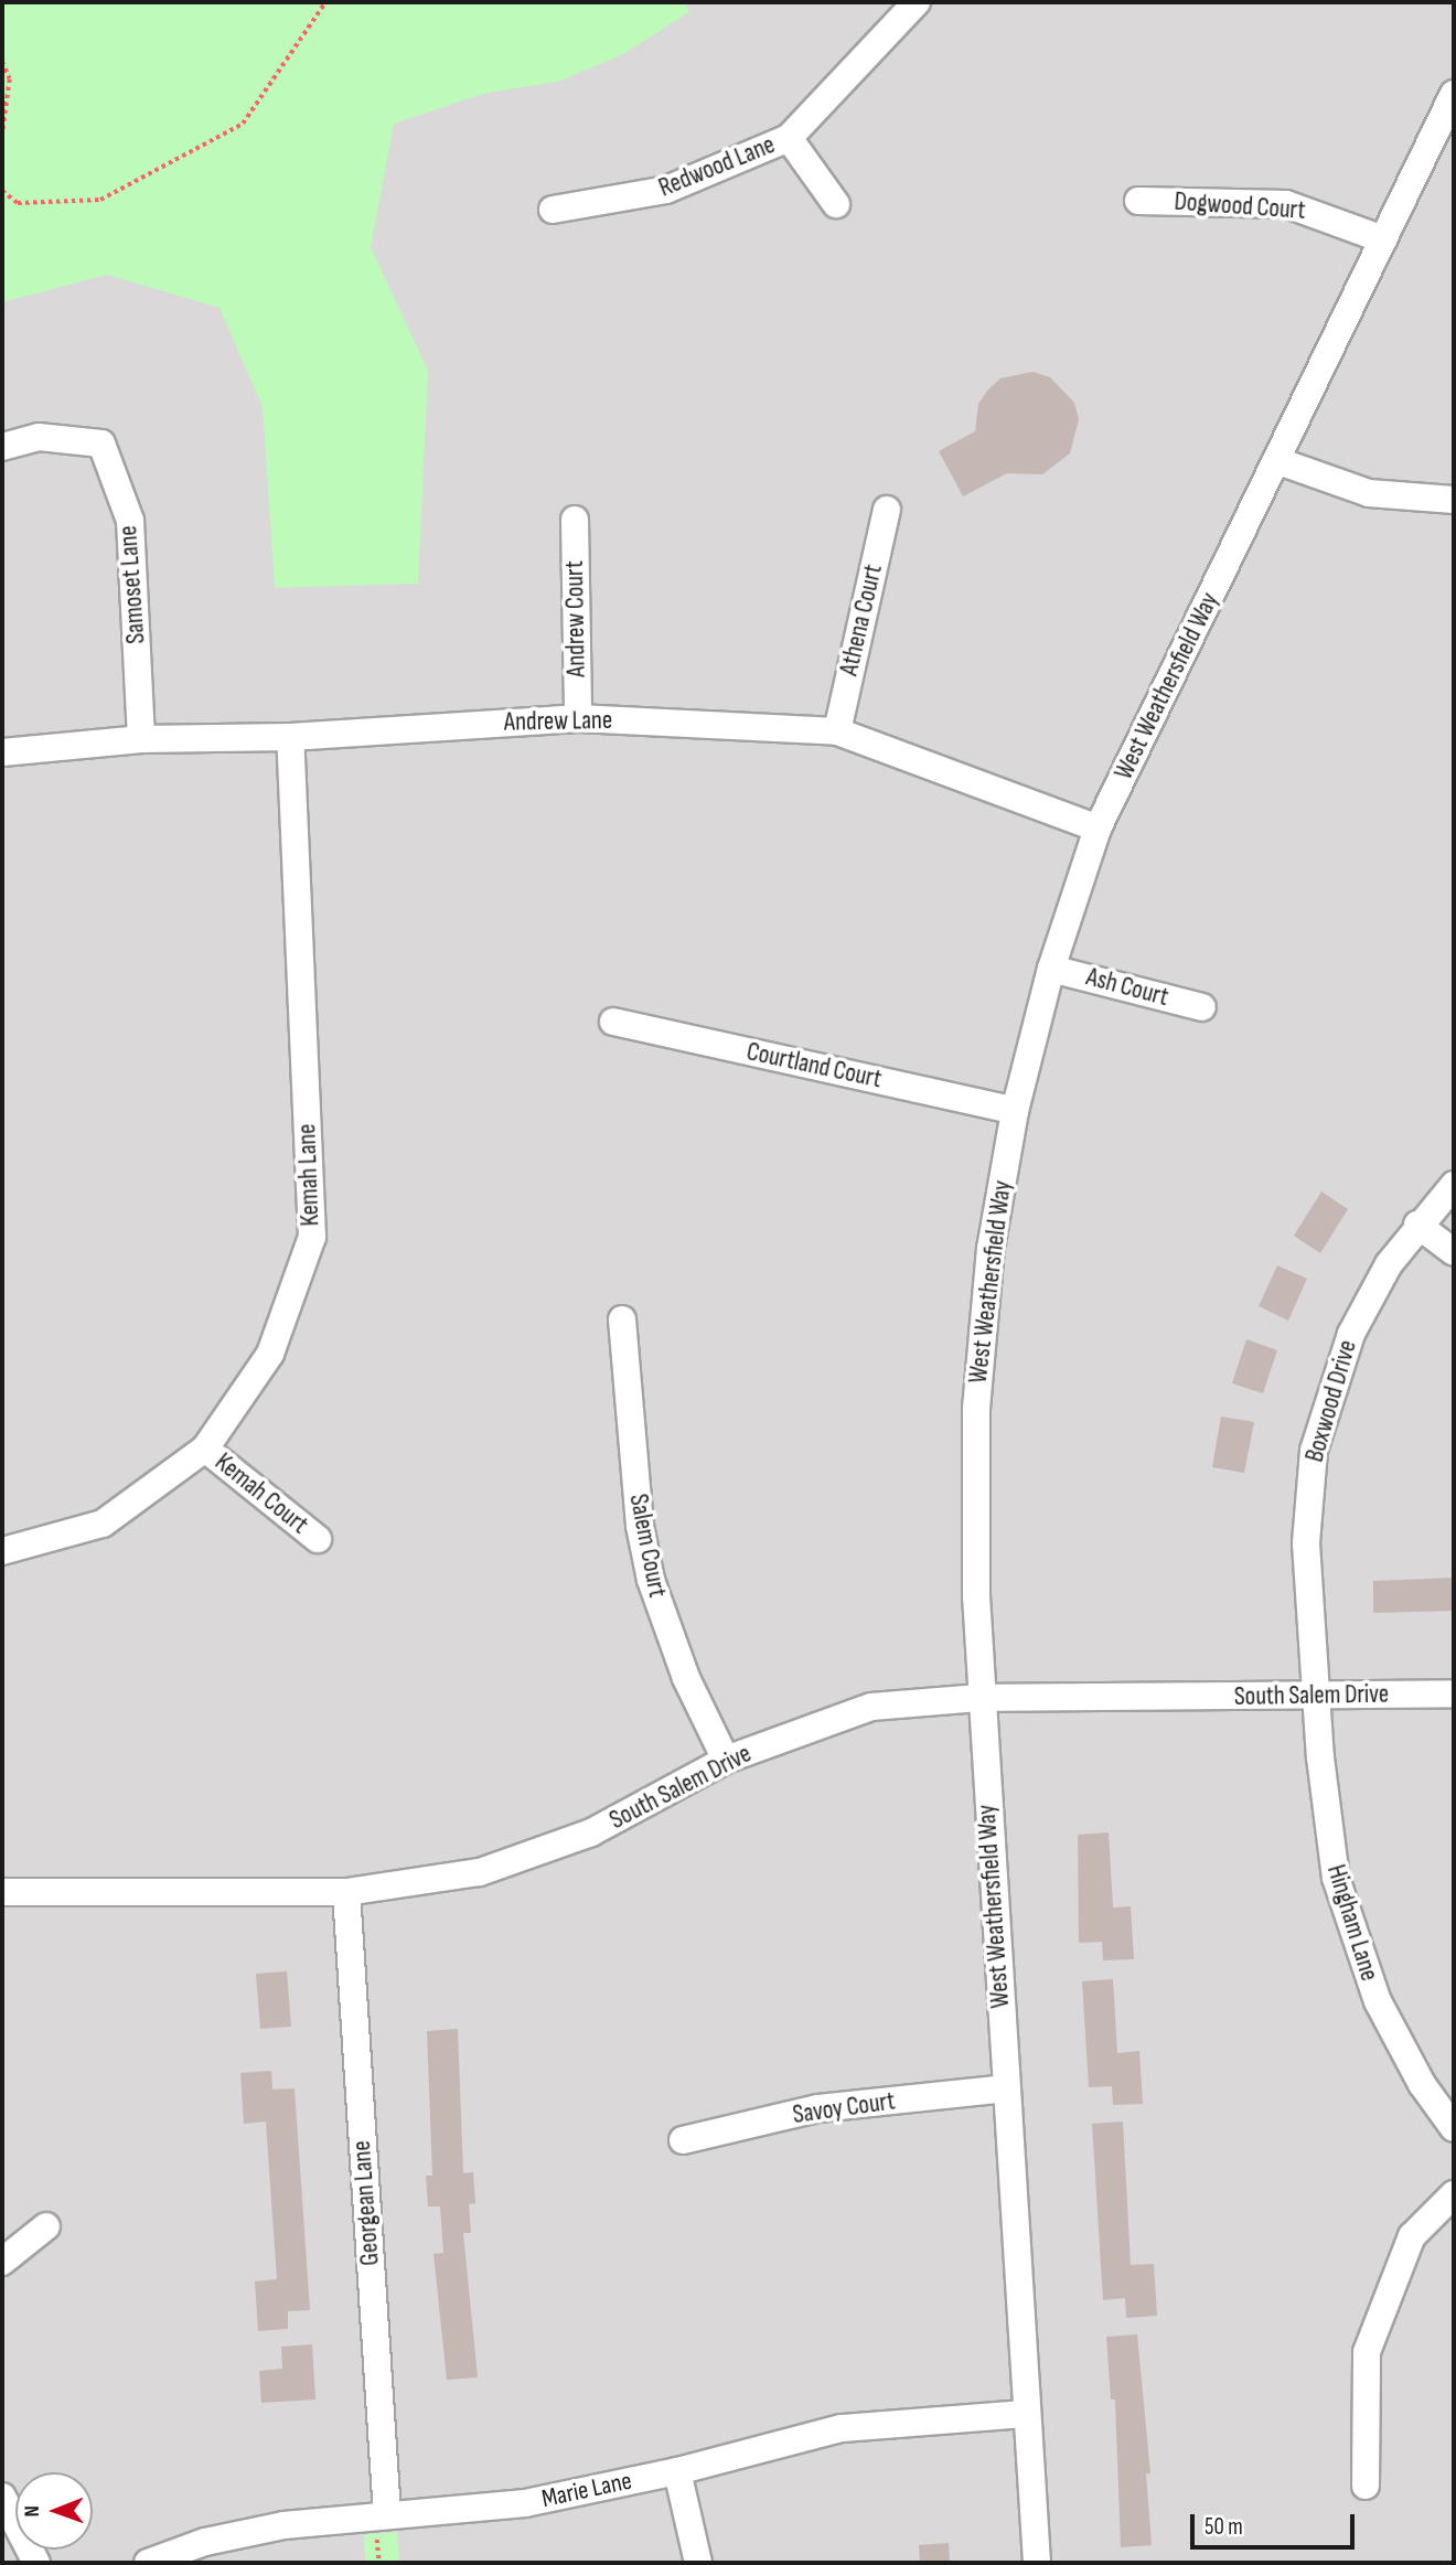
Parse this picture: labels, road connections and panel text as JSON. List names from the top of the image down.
{
  "streets": {
    "street": [
      "Redwood Lane",
      "Dogwood Court",
      "Samoset Lane",
      "Andrew Court",
      "Athena Court",
      "West Weathersfield Way",
      "Andrew Lane",
      "Ash Court",
      "Courtland Court",
      "Kemah Lane",
      "Boxwood Drive",
      "Kemah Court",
      "Salem Court",
      "South Salem Drive",
      "Hingham Lane",
      "Savoy Court",
      "Georgean Lane",
      "Marie Lane"
    ]
  },
  "crossings": [
    ["Dogwood Court", "West Weathersfield Way"],
    ["Samoset Lane", "Andrew Lane"],
    ["Andrew Court", "Andrew Lane"],
    ["Athena Court", "Andrew Lane"],
    ["West Weathersfield Way", "Andrew Lane"],
    ["West Weathersfield Way", "Ash Court"],
    ["West Weathersfield Way", "Courtland Court"],
    ["West Weathersfield Way", "South Salem Drive"],
    ["West Weathersfield Way", "Savoy Court"],
    ["West Weathersfield Way", "Marie Lane"],
    ["Andrew Lane", "Kemah Lane"],
    ["Kemah Lane", "Kemah Court"],
    ["Boxwood Drive", "South Salem Drive"],
    ["Boxwood Drive", "Hingham Lane"],
    ["Salem Court", "South Salem Drive"],
    ["South Salem Drive", "Hingham Lane"],
    ["South Salem Drive", "Georgean Lane"],
    ["Georgean Lane", "Marie Lane"]
  ],
  "scale_bar": "50 m",
  "north": "left"
}
